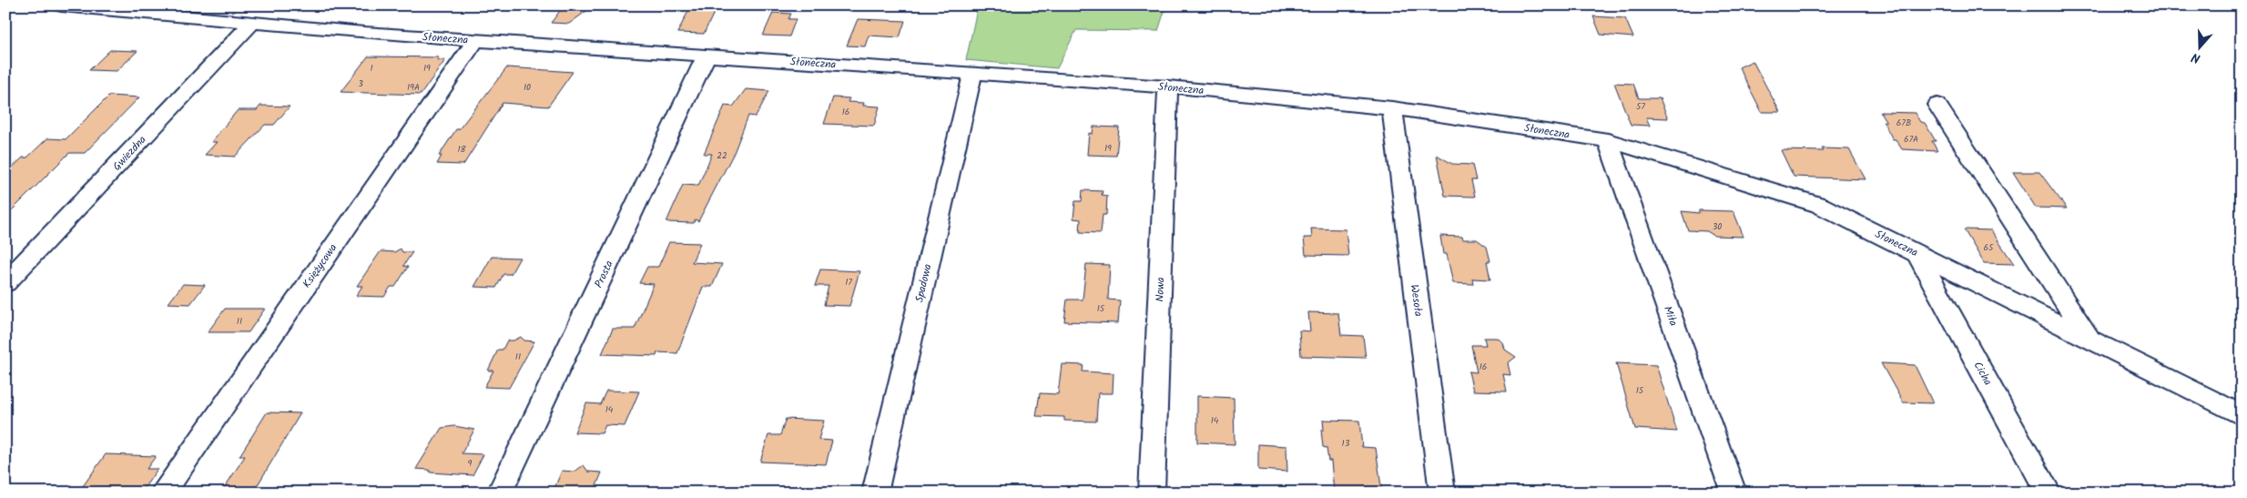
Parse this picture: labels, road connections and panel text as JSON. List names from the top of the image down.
{
  "streets": {
    "street": [
      "Słoneczna",
      "Gwiezdna",
      "Księżycowa",
      "Prosta",
      "Spadowa",
      "Nowa",
      "Wesoła",
      "Miła",
      "Cicha"
    ]
  },
  "crossings": [
    ["Słoneczna", "Gwiezdna"],
    ["Słoneczna", "Księżycowa"],
    ["Słoneczna", "Prosta"],
    ["Słoneczna", "Spadowa"],
    ["Słoneczna", "Nowa"],
    ["Słoneczna", "Wesoła"],
    ["Słoneczna", "Miła"],
    ["Słoneczna", "Cicha"]
  ],
  "house_numbers": [
    "1",
    "19",
    "3",
    "19A",
    "10",
    "57",
    "16",
    "67B",
    "67A",
    "19",
    "18",
    "22",
    "30",
    "65",
    "17",
    "15",
    "11",
    "11",
    "16",
    "15",
    "14",
    "14",
    "13",
    "9"
  ],
  "north": "bottom"
}
